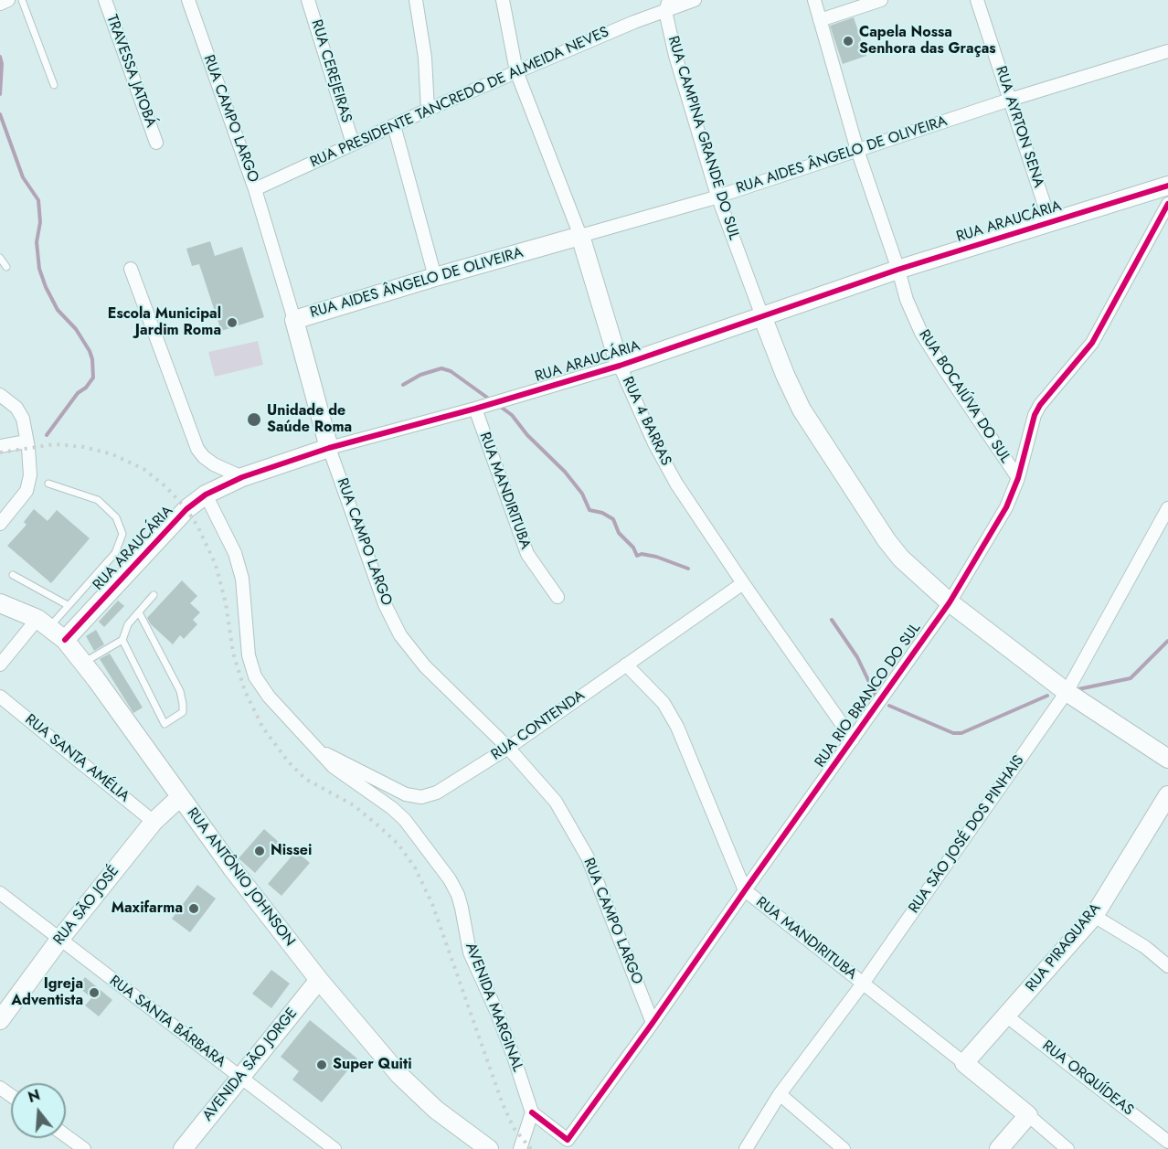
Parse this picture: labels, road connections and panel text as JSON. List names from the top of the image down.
{
  "streets": {
    "street": [
      "TRAVESSA JATOBÁ",
      "RUA CEREJEIRAS",
      "RUA PRESIDENTE TANCREDO DE ALMEIDA NEVES",
      "RUA CAMPO LARGO",
      "RUA AYRTON SENA",
      "RUA CAMPINA GRANDE DO SUL",
      "RUA AIDES ÂNGELO DE OLIVEIRA",
      "RUA ARAUCÁRIA",
      "RUA BOCAIÚVA DO SUL",
      "RUA 4 BARRAS",
      "RUA MANDIRITUBA",
      "RUA RIO BRANCO DO SUL",
      "RUA CONTENDA",
      "RUA SANTA AMÉLIA",
      "RUA SÃO JOSÉ DOS PINHAIS",
      "RUA ANTÔNIO JOHNSON",
      "RUA SÃO JOSÉ",
      "RUA PIRAQUARA",
      "AVENIDA MARGINAL",
      "RUA SANTA BÁRBARA",
      "AVENIDA SÃO JORGE",
      "RUA ORQUÍDEAS"
    ]
  },
  "crossings": [
    ["RUA CEREJEIRAS", "RUA PRESIDENTE TANCREDO DE ALMEIDA NEVES"],
    ["RUA PRESIDENTE TANCREDO DE ALMEIDA NEVES", "RUA CAMPO LARGO"],
    ["RUA PRESIDENTE TANCREDO DE ALMEIDA NEVES", "RUA CAMPINA GRANDE DO SUL"],
    ["RUA PRESIDENTE TANCREDO DE ALMEIDA NEVES", "RUA 4 BARRAS"],
    ["RUA CAMPO LARGO", "RUA AIDES ÂNGELO DE OLIVEIRA"],
    ["RUA CAMPO LARGO", "RUA ARAUCÁRIA"],
    ["RUA CAMPO LARGO", "RUA RIO BRANCO DO SUL"],
    ["RUA CAMPO LARGO", "RUA CONTENDA"],
    ["RUA AYRTON SENA", "RUA AIDES ÂNGELO DE OLIVEIRA"],
    ["RUA AYRTON SENA", "RUA ARAUCÁRIA"],
    ["RUA CAMPINA GRANDE DO SUL", "RUA AIDES ÂNGELO DE OLIVEIRA"],
    ["RUA CAMPINA GRANDE DO SUL", "RUA ARAUCÁRIA"],
    ["RUA CAMPINA GRANDE DO SUL", "RUA RIO BRANCO DO SUL"],
    ["RUA CAMPINA GRANDE DO SUL", "RUA SÃO JOSÉ DOS PINHAIS"],
    ["RUA AIDES ÂNGELO DE OLIVEIRA", "RUA BOCAIÚVA DO SUL"],
    ["RUA AIDES ÂNGELO DE OLIVEIRA", "RUA 4 BARRAS"],
    ["RUA ARAUCÁRIA", "RUA BOCAIÚVA DO SUL"],
    ["RUA ARAUCÁRIA", "RUA 4 BARRAS"],
    ["RUA ARAUCÁRIA", "RUA MANDIRITUBA"],
    ["RUA ARAUCÁRIA", "RUA ANTÔNIO JOHNSON"],
    ["RUA ARAUCÁRIA", "AVENIDA MARGINAL"],
    ["RUA BOCAIÚVA DO SUL", "RUA RIO BRANCO DO SUL"],
    ["RUA 4 BARRAS", "RUA RIO BRANCO DO SUL"],
    ["RUA 4 BARRAS", "RUA CONTENDA"],
    ["RUA MANDIRITUBA", "RUA RIO BRANCO DO SUL"],
    ["RUA MANDIRITUBA", "RUA CONTENDA"],
    ["RUA MANDIRITUBA", "RUA SÃO JOSÉ DOS PINHAIS"],
    ["RUA MANDIRITUBA", "RUA PIRAQUARA"],
    ["RUA RIO BRANCO DO SUL", "AVENIDA MARGINAL"],
    ["RUA CONTENDA", "AVENIDA MARGINAL"],
    ["RUA SANTA AMÉLIA", "RUA SÃO JOSÉ"],
    ["RUA ANTÔNIO JOHNSON", "RUA SÃO JOSÉ"],
    ["RUA ANTÔNIO JOHNSON", "AVENIDA SÃO JORGE"],
    ["RUA SÃO JOSÉ", "RUA SANTA BÁRBARA"],
    ["RUA PIRAQUARA", "RUA ORQUÍDEAS"],
    ["RUA SANTA BÁRBARA", "AVENIDA SÃO JORGE"]
  ],
  "places": [
    "Capela Nossa Senhora das Graças",
    "Escola Municipal Jardim Roma",
    "Unidade de Saúde Roma",
    "Nissei",
    "Maxifarma",
    "Igreja Adventista",
    "Super Quiti"
  ],
  "north": "top"
}
